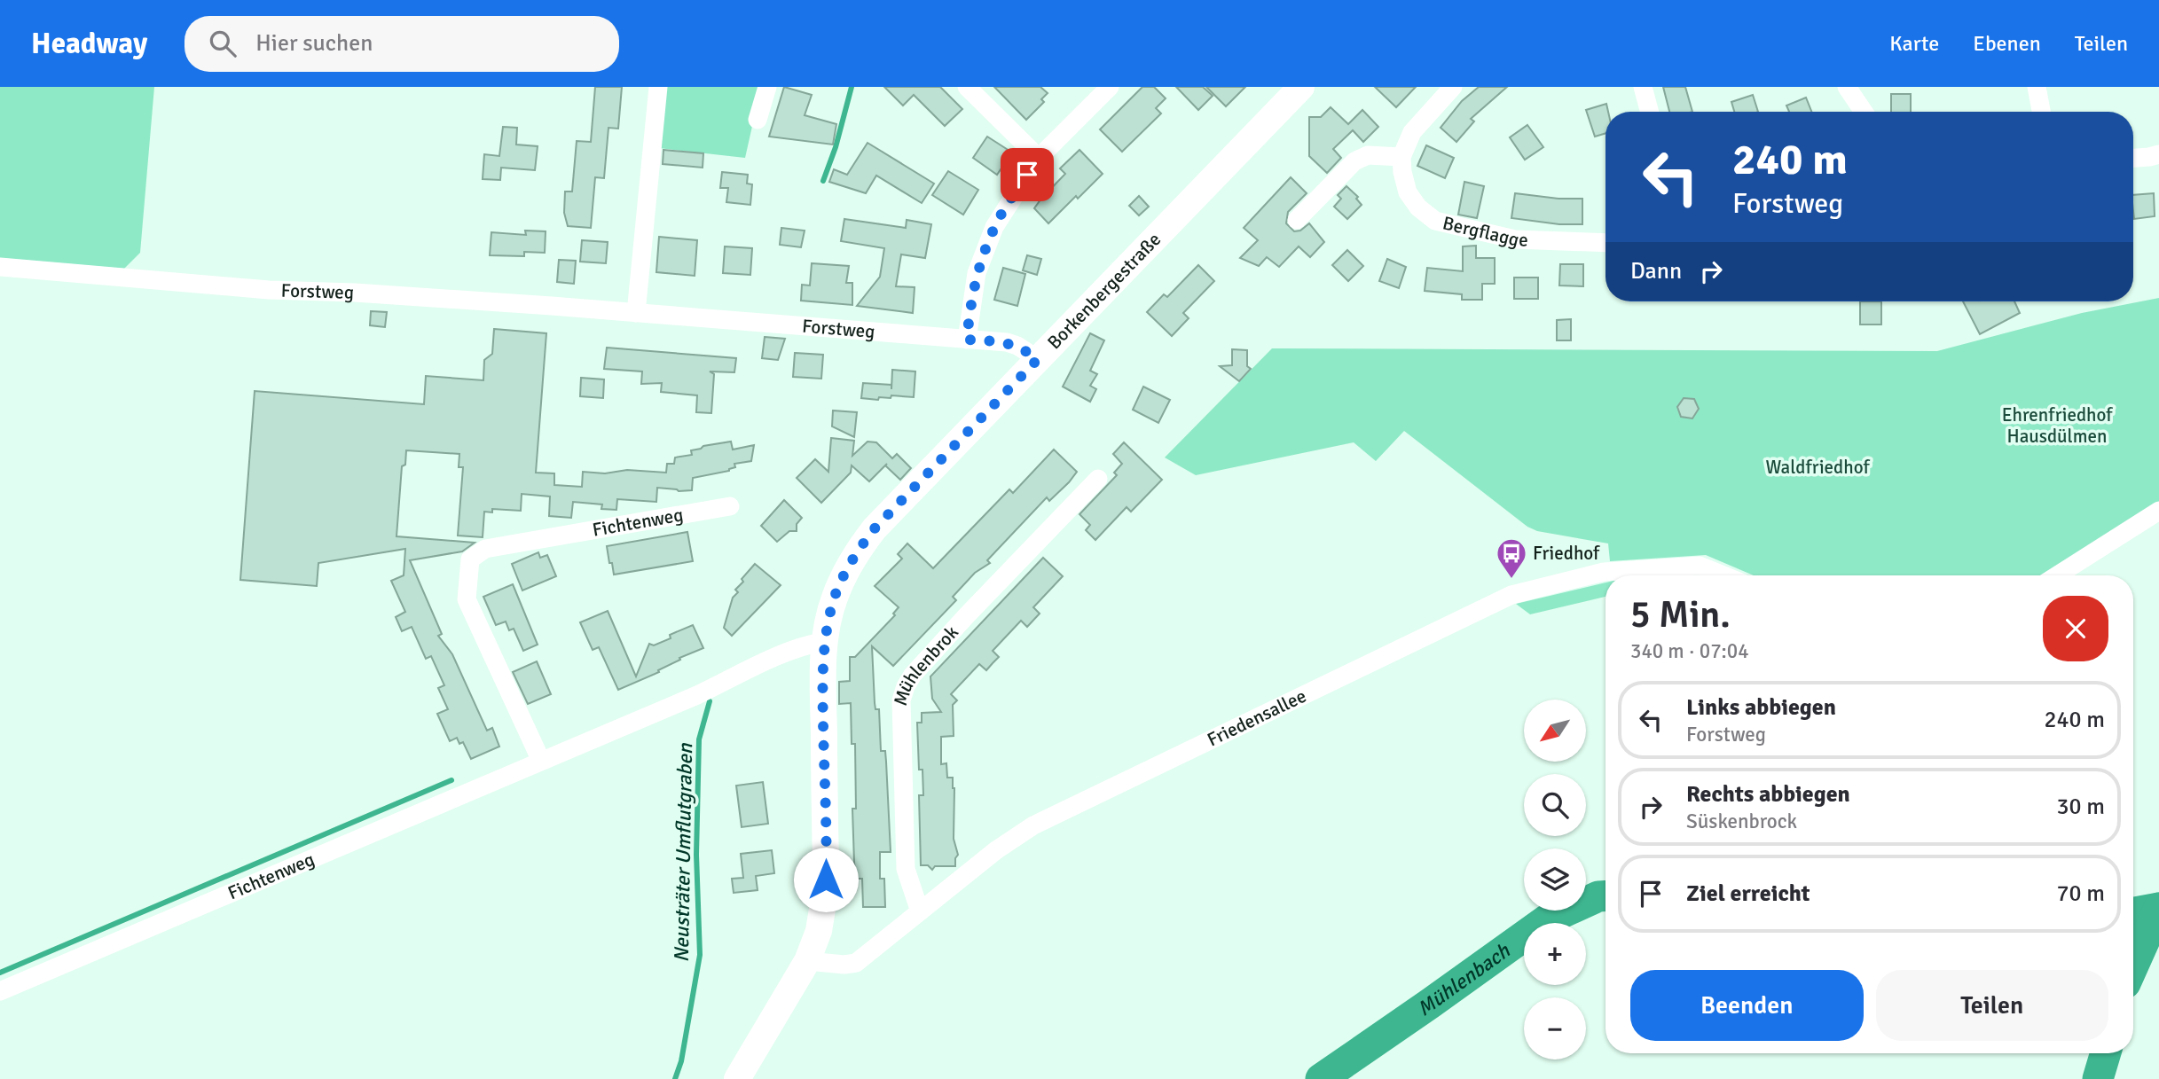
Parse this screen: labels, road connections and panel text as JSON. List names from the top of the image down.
{
  "streets": {
    "street": [
      "Bergflagge",
      "Borkenbergestraße",
      "Forstweg",
      "Fichtenweg",
      "Mühlenbrok",
      "Friedensallee"
    ]
  },
  "crossings": [
    ["Borkenbergestraße", "Forstweg"],
    ["Borkenbergestraße", "Fichtenweg"],
    ["Borkenbergestraße", "Friedensallee"],
    ["Mühlenbrok", "Friedensallee"]
  ],
  "water": ["Neusträter Umflutgraben", "Mühlenbach"],
  "parks": ["Ehrenfriedhof Hausdülmen", "Waldfriedhof"],
  "places": {
    "bus stop": ["Friedhof"]
  },
  "north": "bottom left",
  "page": {
    "header": "Headway",
    "search": "Hier suchen",
    "nav": ["Karte", "Ebenen", "Teilen"],
    "turn": ["240 m", "Forstweg"],
    "then": "Dann",
    "heading": ["5 Min.", "340 m · 07:04"],
    "list": [
      {
        "name": "Links abbiegen",
        "note": "Forstweg",
        "value": "240 m"
      },
      {
        "name": "Rechts abbiegen",
        "note": "Süskenbrock",
        "value": "30 m"
      },
      {
        "name": "Ziel erreicht",
        "value": "70 m"
      }
    ],
    "map_buttons": ["+", "−"],
    "buttons": ["Beenden", "Teilen"]
  }
}
